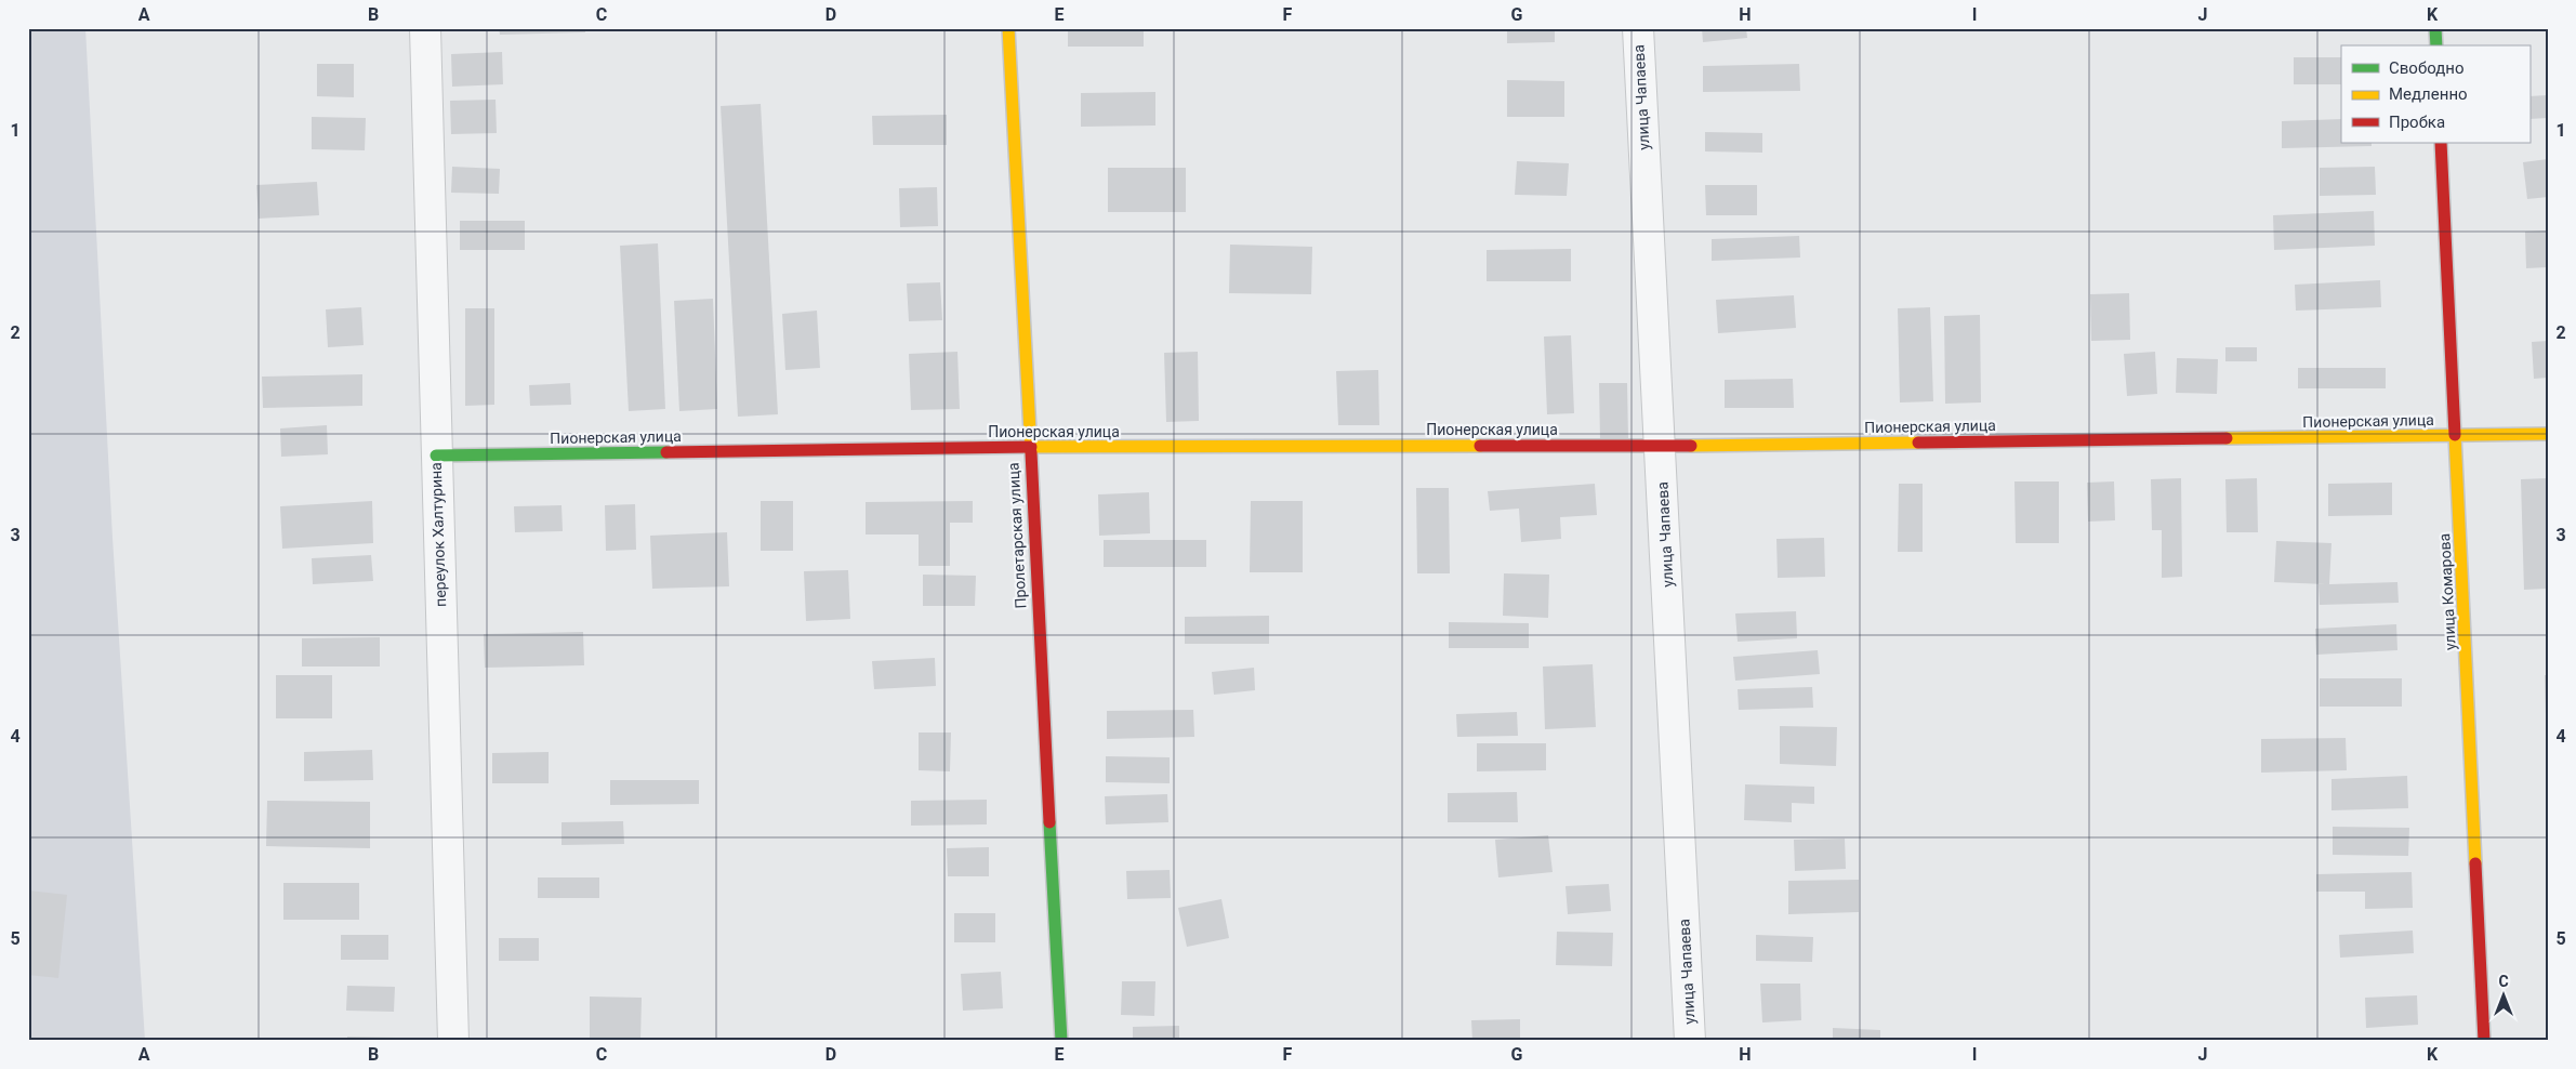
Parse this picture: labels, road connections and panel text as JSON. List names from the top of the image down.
{
  "streets": {
    "street": [
      "улица Чапаева",
      "Пионерская улица",
      "переулок Халтурина",
      "Пролетарская улица",
      "улица Комарова"
    ]
  },
  "crossings": [
    ["улица Чапаева", "Пионерская улица"],
    ["Пионерская улица", "переулок Халтурина"],
    ["Пионерская улица", "Пролетарская улица"],
    ["Пионерская улица", "улица Комарова"]
  ],
  "legend": ["Свободно", "Медленно", "Пробка"],
  "north": "top",
  "grid": {
    "columns": [
      "A",
      "B",
      "C",
      "D",
      "E",
      "F",
      "G",
      "H",
      "I",
      "J",
      "K"
    ],
    "rows": [
      "1",
      "2",
      "3",
      "4",
      "5"
    ]
  }
}
